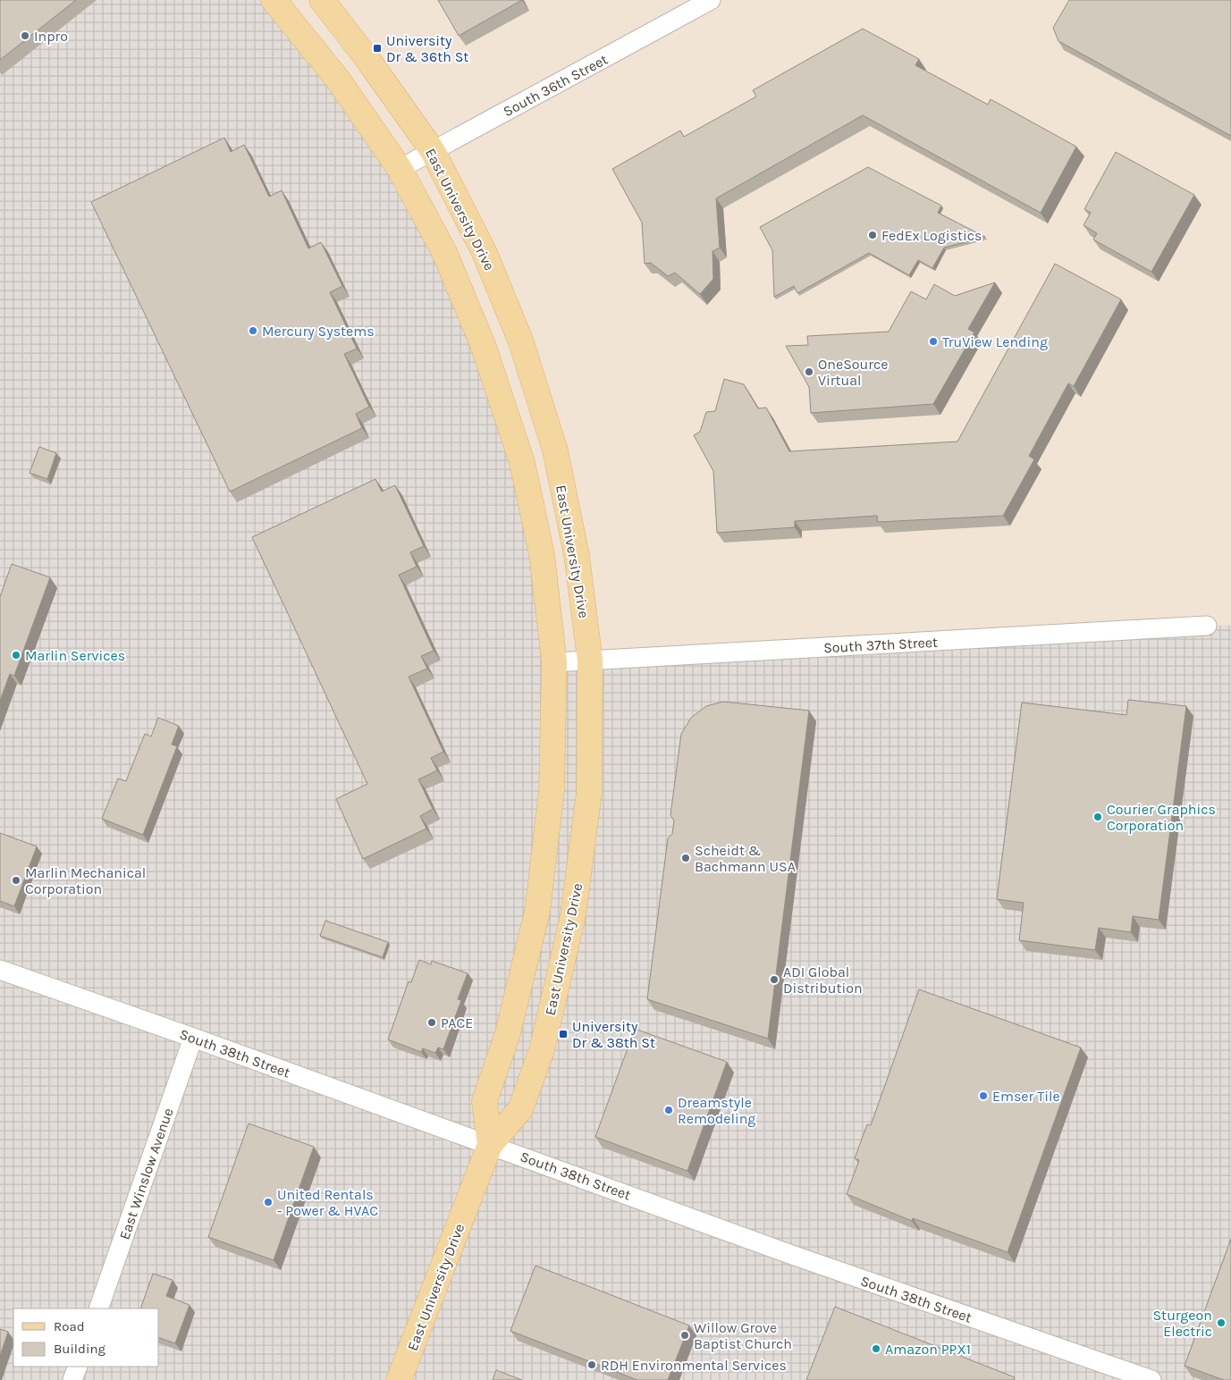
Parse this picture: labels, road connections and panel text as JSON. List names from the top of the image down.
{
  "streets": {
    "main road": ["East University Drive"],
    "street": [
      "South 36th Street",
      "South 37th Street",
      "South 38th Street",
      "East Winslow Avenue"
    ]
  },
  "crossings": [
    ["South 36th Street", "East University Drive"],
    ["East University Drive", "South 37th Street"],
    ["East University Drive", "South 38th Street"],
    ["South 38th Street", "East Winslow Avenue"]
  ],
  "places": {
    "other": [
      "Inpro",
      "FedEx Logistics",
      "Mercury Systems",
      "TruView Lending",
      "OneSource Virtual",
      "Marlin Services",
      "Courier Graphics Corporation",
      "Scheidt & Bachmann USA",
      "Marlin Mechanical Corporation",
      "ADI Global Distribution",
      "PACE",
      "Emser Tile",
      "Dreamstyle Remodeling",
      "United Rentals - Power & HVAC",
      "Sturgeon Electric",
      "Willow Grove Baptist Church",
      "Amazon PPX1",
      "RDH Environmental Services"
    ],
    "transit": ["University Dr & 36th St", "University Dr & 38th St"]
  },
  "legend": ["Road", "Building"]
}
